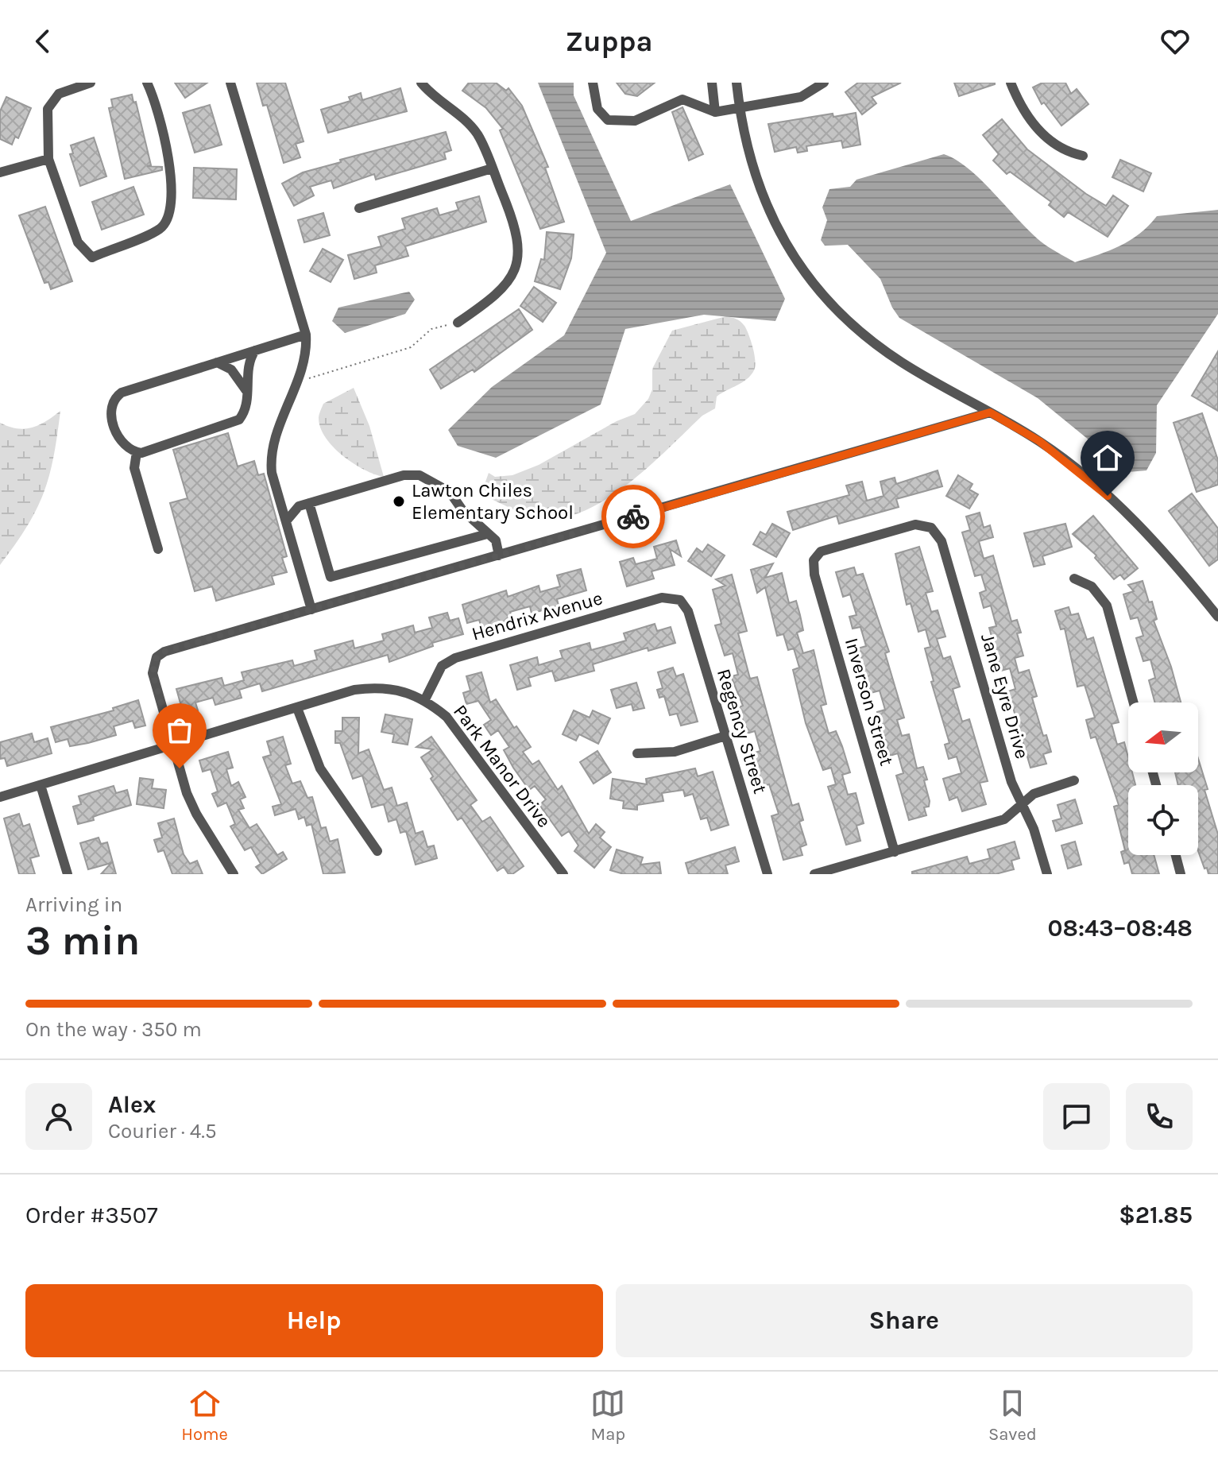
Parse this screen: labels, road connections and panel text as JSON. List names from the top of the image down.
{
  "streets": {
    "street": [
      "Hendrix Avenue",
      "Jane Eyre Drive",
      "Inverson Street",
      "Regency Street",
      "Park Manor Drive"
    ]
  },
  "crossings": [
    ["Hendrix Avenue", "Regency Street"],
    ["Hendrix Avenue", "Park Manor Drive"],
    ["Jane Eyre Drive", "Inverson Street"]
  ],
  "places": ["Lawton Chiles Elementary School"],
  "north": "left",
  "page": {
    "header": "Zuppa",
    "heading": ["3 min", "Arriving in", "08:43–08:48"],
    "panel": [
      "Alex",
      "Courier · 4.5",
      "Order #3507",
      "$21.85"
    ],
    "bar": "On the way · 350 m",
    "buttons": ["Help", "Share"],
    "tabs": ["Home", "Map", "Saved"]
  }
}
